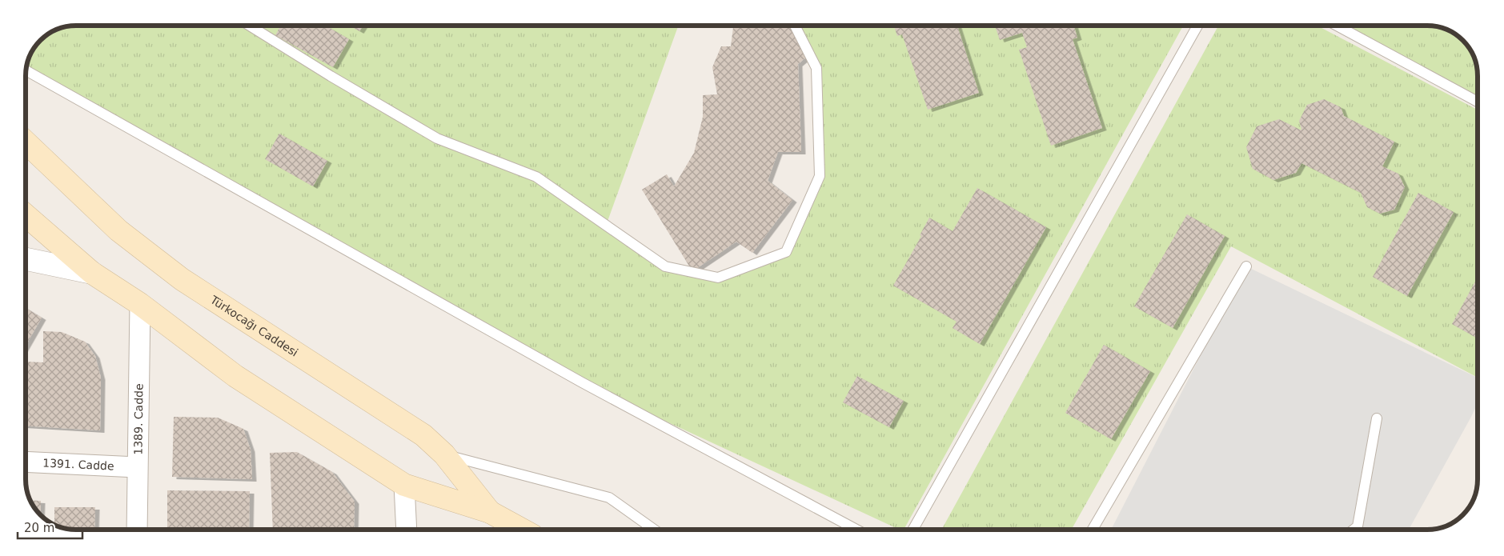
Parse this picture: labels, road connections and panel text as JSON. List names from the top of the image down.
{
  "streets": {
    "main road": ["Türkocağı Caddesi"],
    "street": ["1389. Cadde", "1391. Cadde"]
  },
  "crossings": [
    ["Türkocağı Caddesi", "1389. Cadde"],
    ["1389. Cadde", "1391. Cadde"]
  ],
  "scale_bar": "20 m"
}
